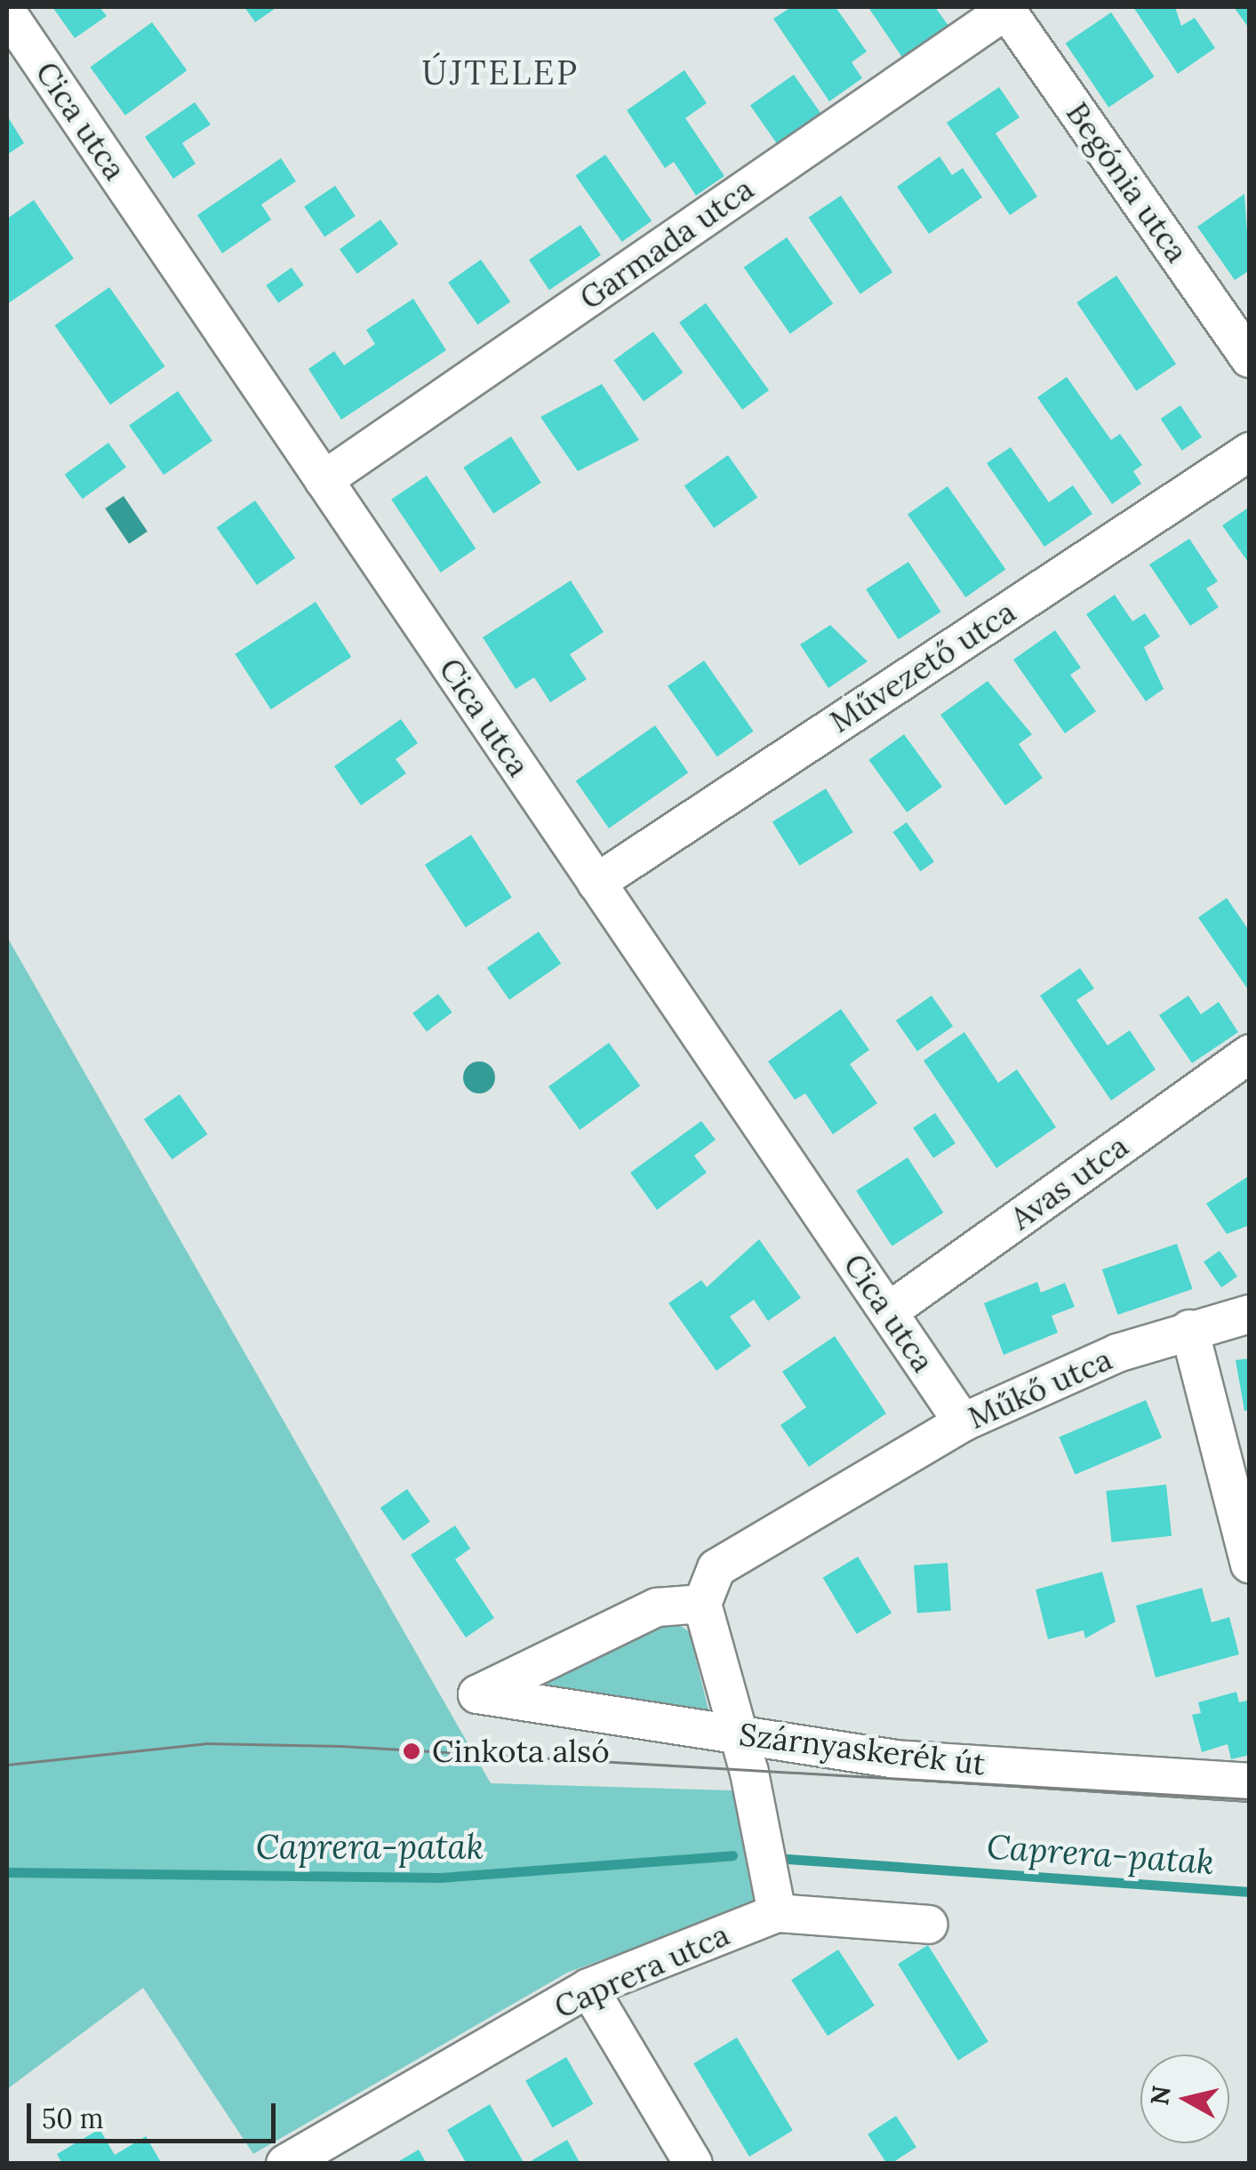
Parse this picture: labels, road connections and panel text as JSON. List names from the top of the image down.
{
  "streets": {
    "street": [
      "Cica utca",
      "Begónia utca",
      "Garmada utca",
      "Művezető utca",
      "Avas utca",
      "Műkő utca",
      "Szárnyaskerék út",
      "Caprera utca"
    ]
  },
  "crossings": [
    ["Cica utca", "Garmada utca"],
    ["Cica utca", "Művezető utca"],
    ["Cica utca", "Avas utca"],
    ["Cica utca", "Műkő utca"],
    ["Begónia utca", "Garmada utca"],
    ["Műkő utca", "Szárnyaskerék út"]
  ],
  "districts": ["ÚJTELEP"],
  "water": ["Caprera-patak"],
  "places": ["Cinkota alsó"],
  "scale_bar": "50 m",
  "north": "left"
}
